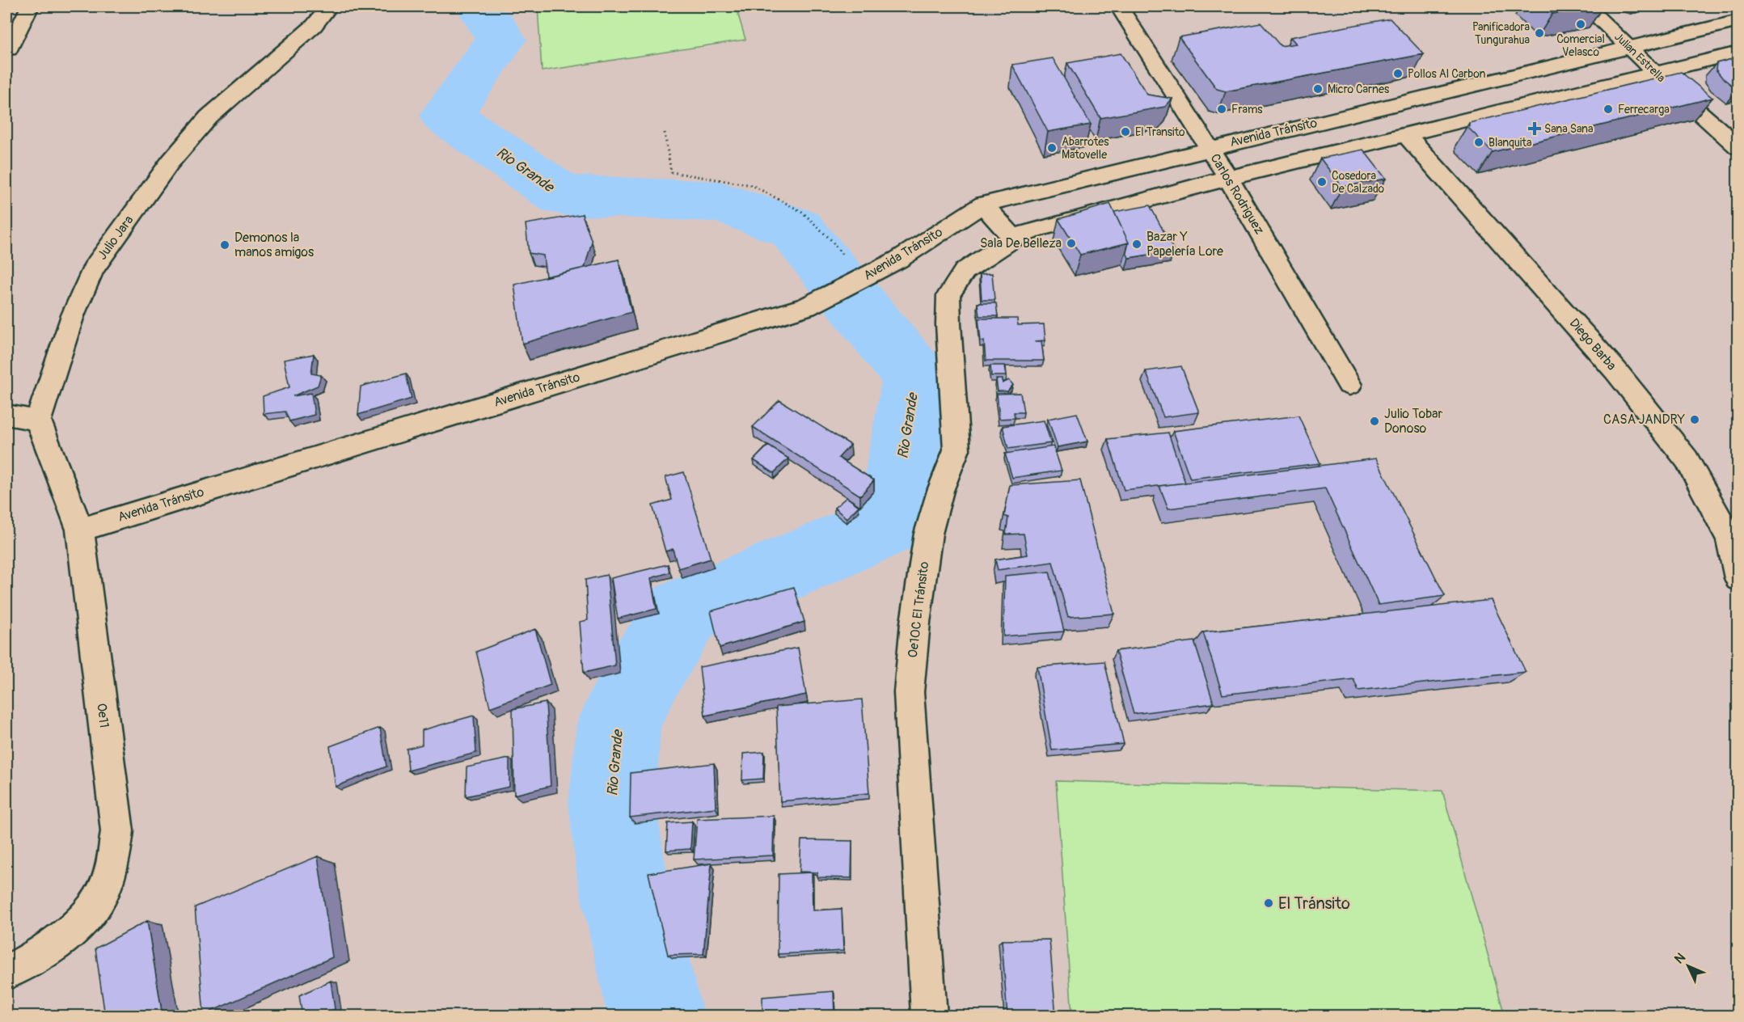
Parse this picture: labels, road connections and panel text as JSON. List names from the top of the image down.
{
  "streets": {
    "street": [
      "Julian Estrella",
      "Avenida Tránsito",
      "Carlos Rodriguez",
      "Julio Jara",
      "Diego Barba",
      "Oe10C El Tránsito",
      "Oe11"
    ]
  },
  "crossings": [
    ["Julian Estrella", "Avenida Tránsito"],
    ["Avenida Tránsito", "Carlos Rodriguez"],
    ["Avenida Tránsito", "Oe11"]
  ],
  "water": ["Rio Grande"],
  "places": {
    "other": [
      "Comercial Velasco",
      "Panificadora Tungurahua",
      "Pollos Al Carbon",
      "Micro Carnes",
      "Frams",
      "Ferrecarga",
      "El Transito",
      "Blanquita",
      "Abarrotes Matovelle",
      "Cosedora De Calzado",
      "Sala De Belleza",
      "Bazar Y Papelería Lore",
      "Demonos la manos amigos",
      "CASA JANDRY",
      "Julio Tobar Donoso",
      "El Tránsito"
    ],
    "health": ["Sana Sana"]
  },
  "north": "top left"
}
